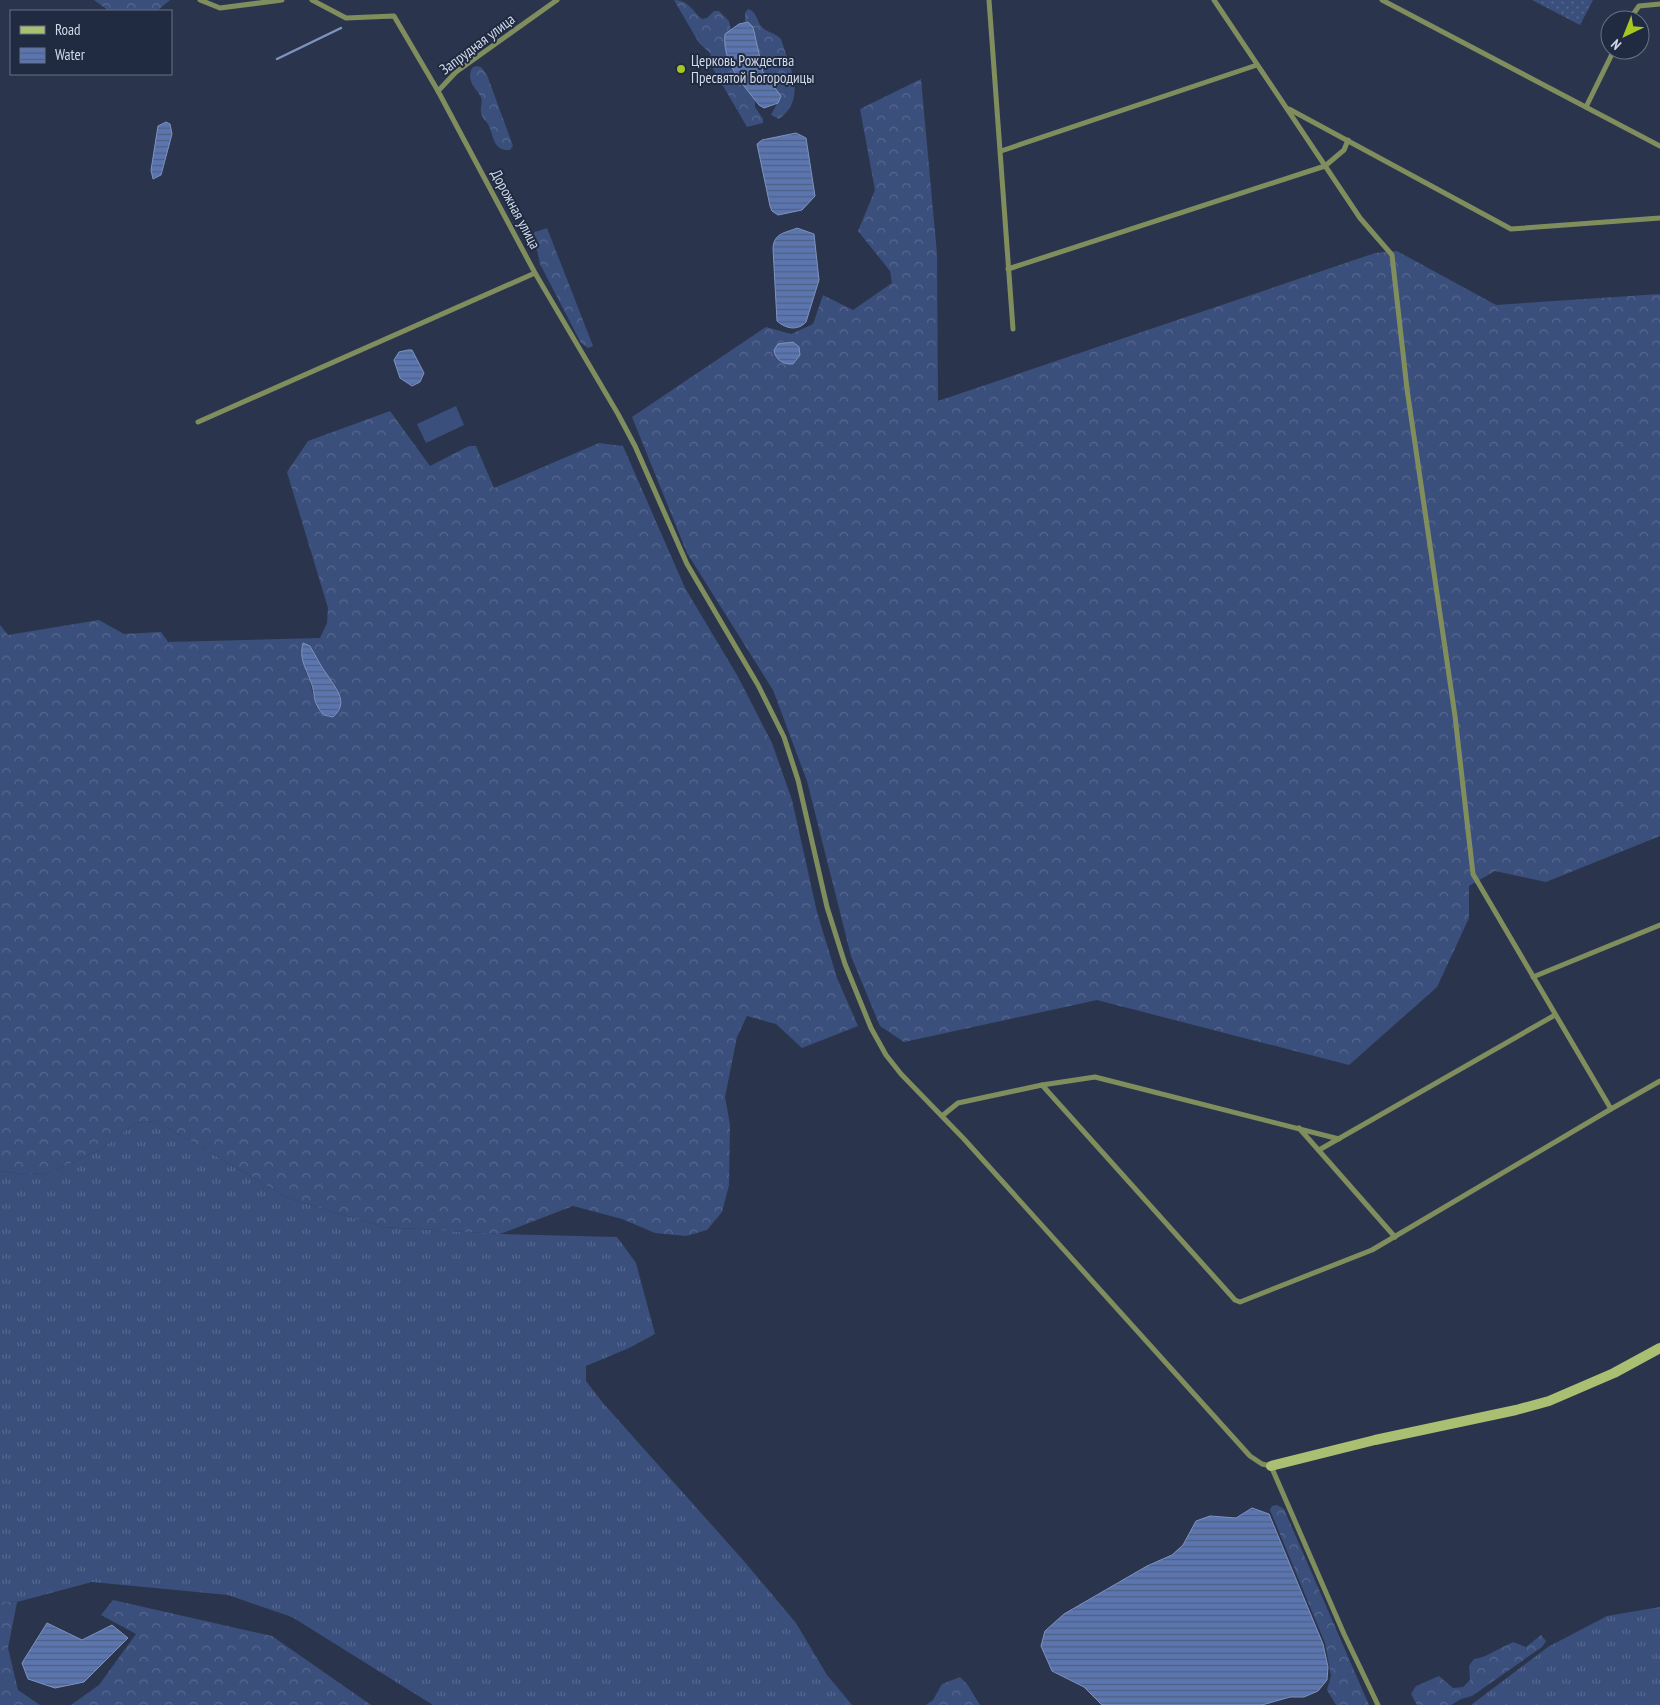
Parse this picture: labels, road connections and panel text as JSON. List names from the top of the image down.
{
  "streets": {
    "street": ["Запрудная улица", "Дорожная улица"]
  },
  "crossings": [
    ["Запрудная улица", "Дорожная улица"]
  ],
  "places": ["Церковь Рождества Пресвятой Богородицы"],
  "legend": ["Road", "Water"],
  "north": "bottom left"
}
